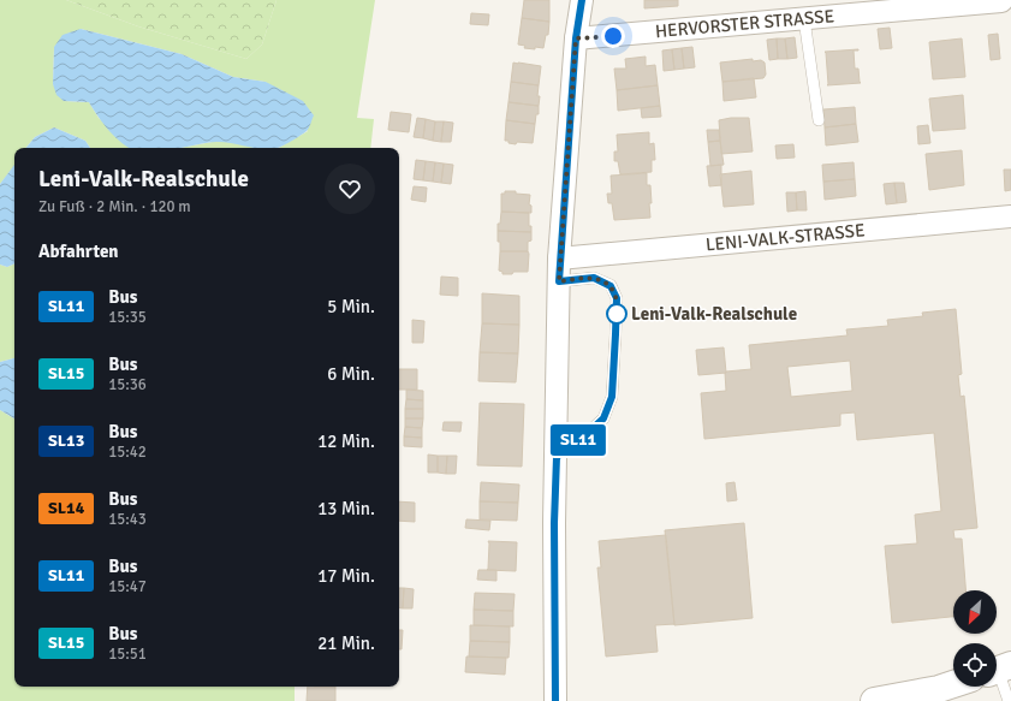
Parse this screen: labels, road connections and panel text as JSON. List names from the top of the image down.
{
  "streets": {
    "street": ["HERVORSTER STRASSE", "LENI-VALK-STRASSE"]
  },
  "places": ["Leni-Valk-Realschule"],
  "lines": ["bus line SL11"],
  "north": "bottom left",
  "page": {
    "on_map": "SL11",
    "heading": [
      ["Leni-Valk-Realschule", "Zu Fuß · 2 Min. · 120 m"],
      "Abfahrten"
    ],
    "list": [
      {
        "mark": "SL11",
        "name": "Bus",
        "note": "15:35",
        "value": "5 Min."
      },
      {
        "mark": "SL15",
        "name": "Bus",
        "note": "15:36",
        "value": "6 Min."
      },
      {
        "mark": "SL13",
        "name": "Bus",
        "note": "15:42",
        "value": "12 Min."
      },
      {
        "mark": "SL14",
        "name": "Bus",
        "note": "15:43",
        "value": "13 Min."
      },
      {
        "mark": "SL11",
        "name": "Bus",
        "note": "15:47",
        "value": "17 Min."
      },
      {
        "mark": "SL15",
        "name": "Bus",
        "note": "15:51",
        "value": "21 Min."
      }
    ]
  }
}
